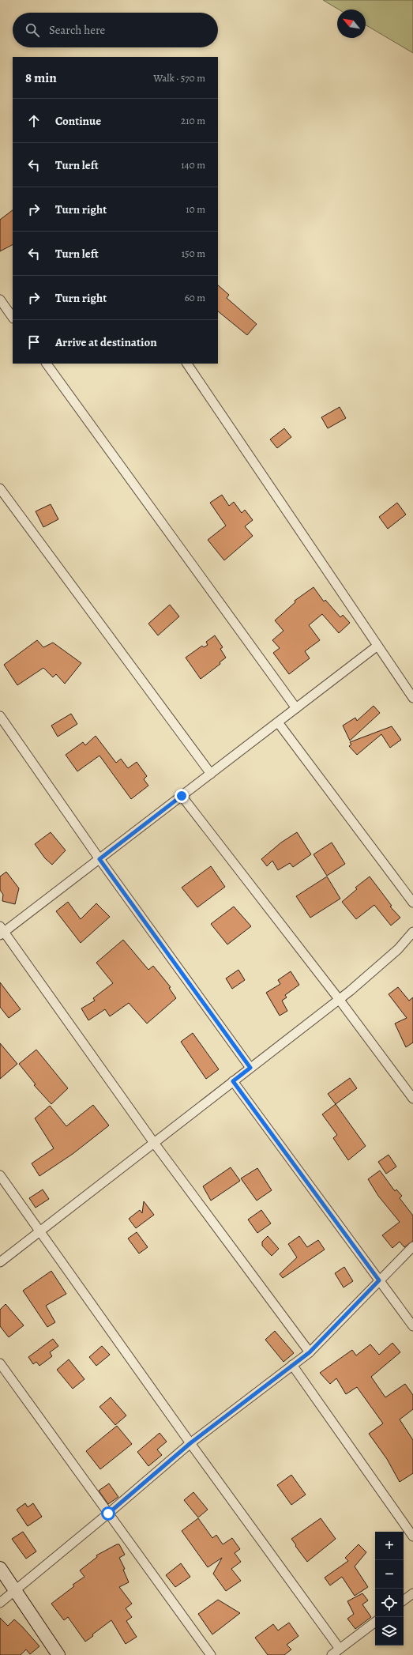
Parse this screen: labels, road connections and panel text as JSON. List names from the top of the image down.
{
  "north": "top left",
  "page": {
    "search": "Search here",
    "heading": ["8 min", "Walk · 570 m"],
    "list": [
      ["Continue", "210 m"],
      ["Turn left", "140 m"],
      ["Turn right", "10 m"],
      ["Turn left", "150 m"],
      ["Turn right", "60 m"],
      "Arrive at destination"
    ],
    "map_buttons": ["+", "−"]
  }
}
